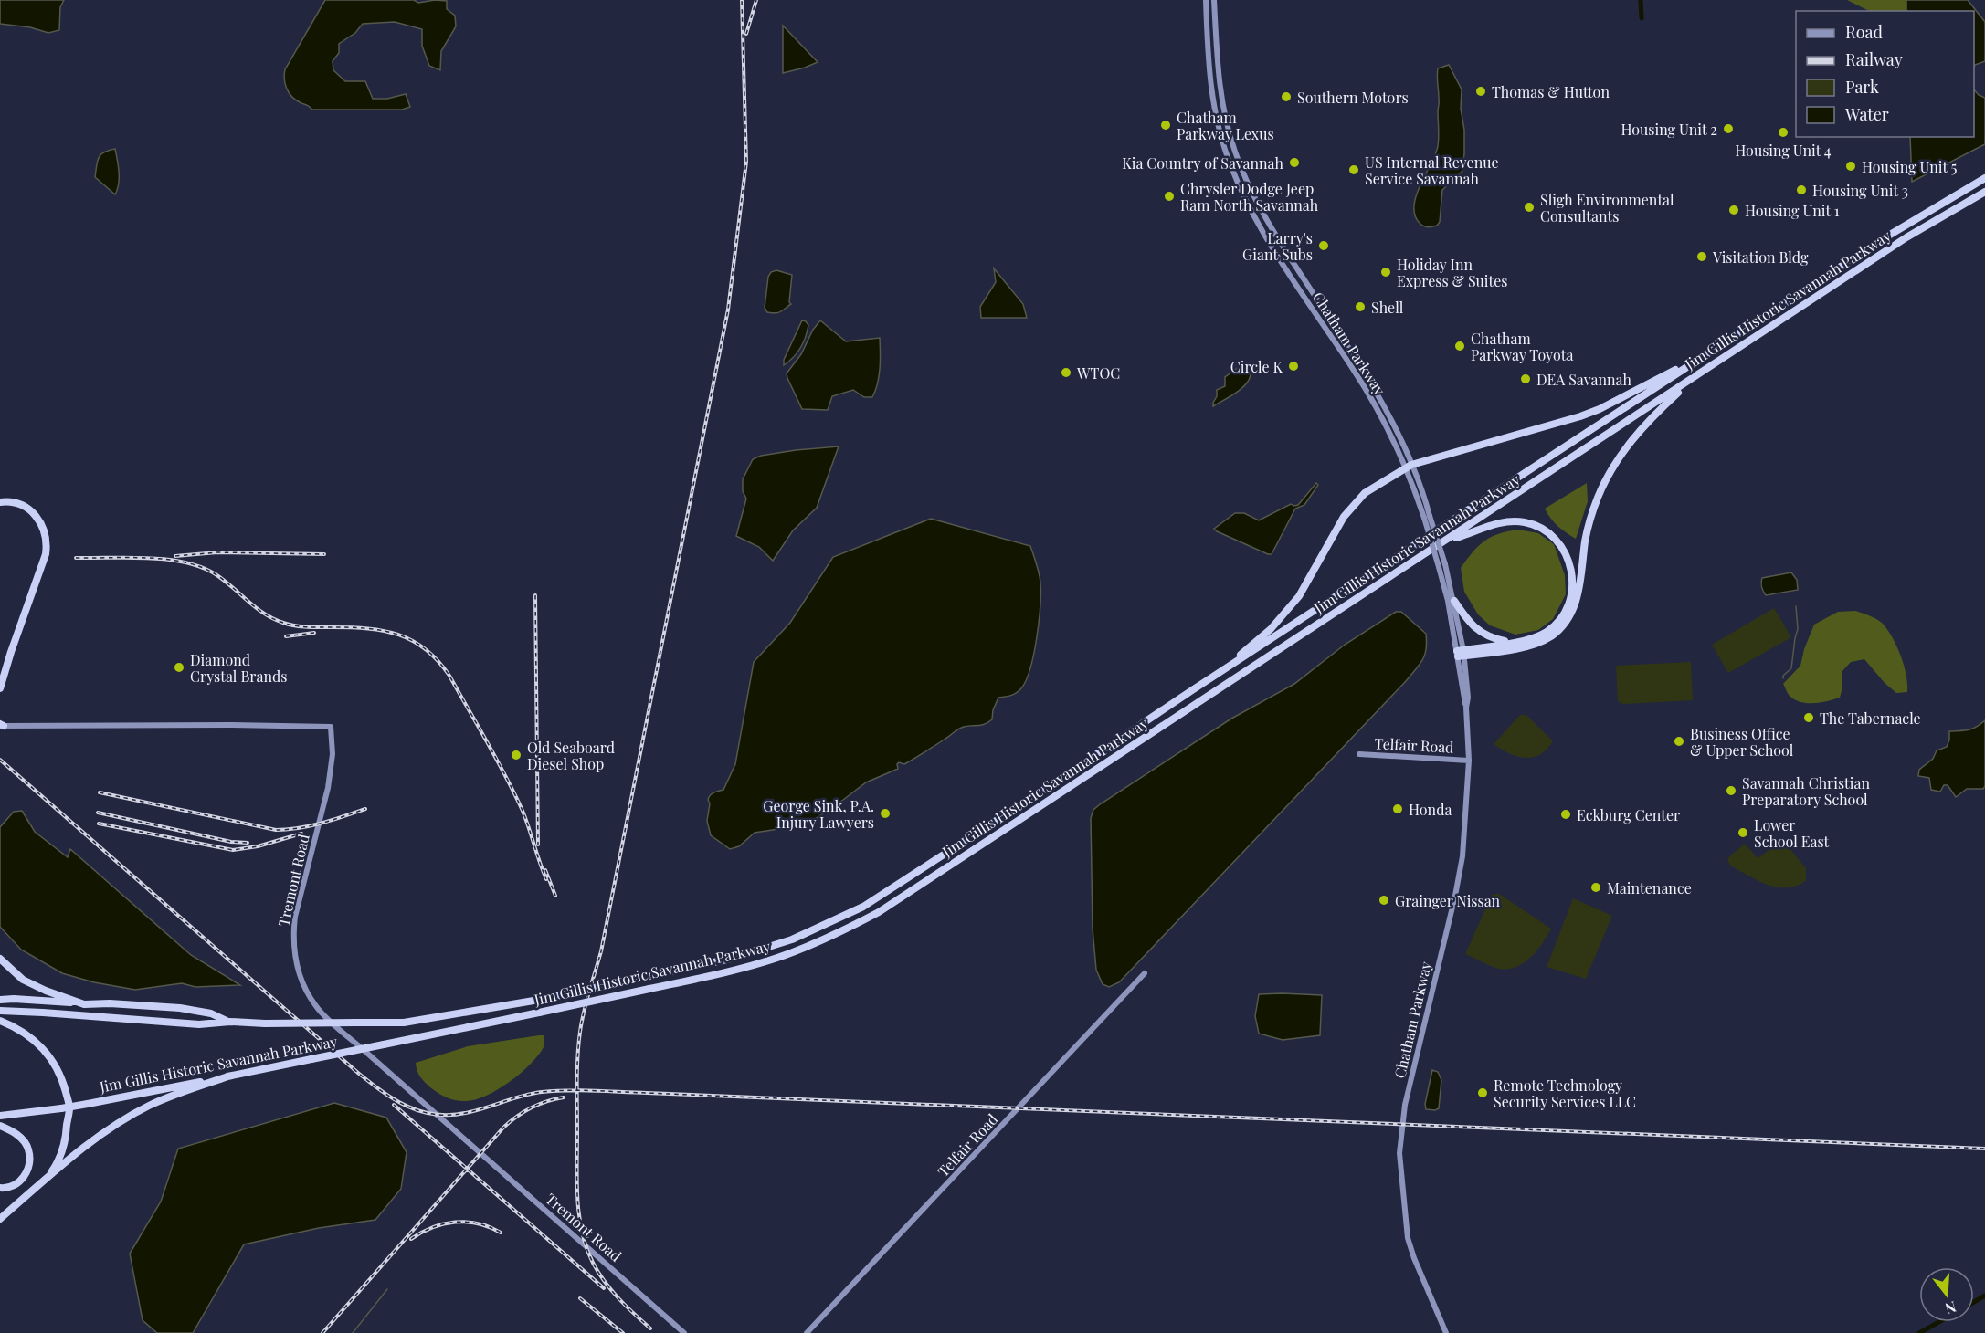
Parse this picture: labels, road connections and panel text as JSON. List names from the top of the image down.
{
  "streets": {
    "highway": ["Jim Gillis Historic Savannah Parkway"],
    "main road": ["Chatham Parkway", "Telfair Road", "Tremont Road"]
  },
  "crossings": [
    ["Chatham Parkway", "Telfair Road"]
  ],
  "places": [
    "Thomas & Hutton",
    "Southern Motors",
    "Chatham Parkway Lexus",
    "Housing Unit 2",
    "Housing Unit 4",
    "Kia Country of Savannah",
    "Housing Unit 5",
    "US Internal Revenue Service Savannah",
    "Housing Unit 3",
    "Chrysler Dodge Jeep Ram North Savannah",
    "Sligh Environmental Consultants",
    "Housing Unit 1",
    "Larry's Giant Subs",
    "Visitation Bldg",
    "Holiday Inn Express & Suites",
    "Shell",
    "Chatham Parkway Toyota",
    "Circle K",
    "WTOC",
    "DEA Savannah",
    "Diamond Crystal Brands",
    "The Tabernacle",
    "Business Office & Upper School",
    "Old Seaboard Diesel Shop",
    "Savannah Christian Preparatory School",
    "Honda",
    "George Sink, P.A. Injury Lawyers",
    "Eckburg Center",
    "Lower School East",
    "Maintenance",
    "Grainger Nissan",
    "Remote Technology Security Services LLC"
  ],
  "legend": [
    "Road",
    "Railway",
    "Park",
    "Water"
  ],
  "north": "bottom"
}
